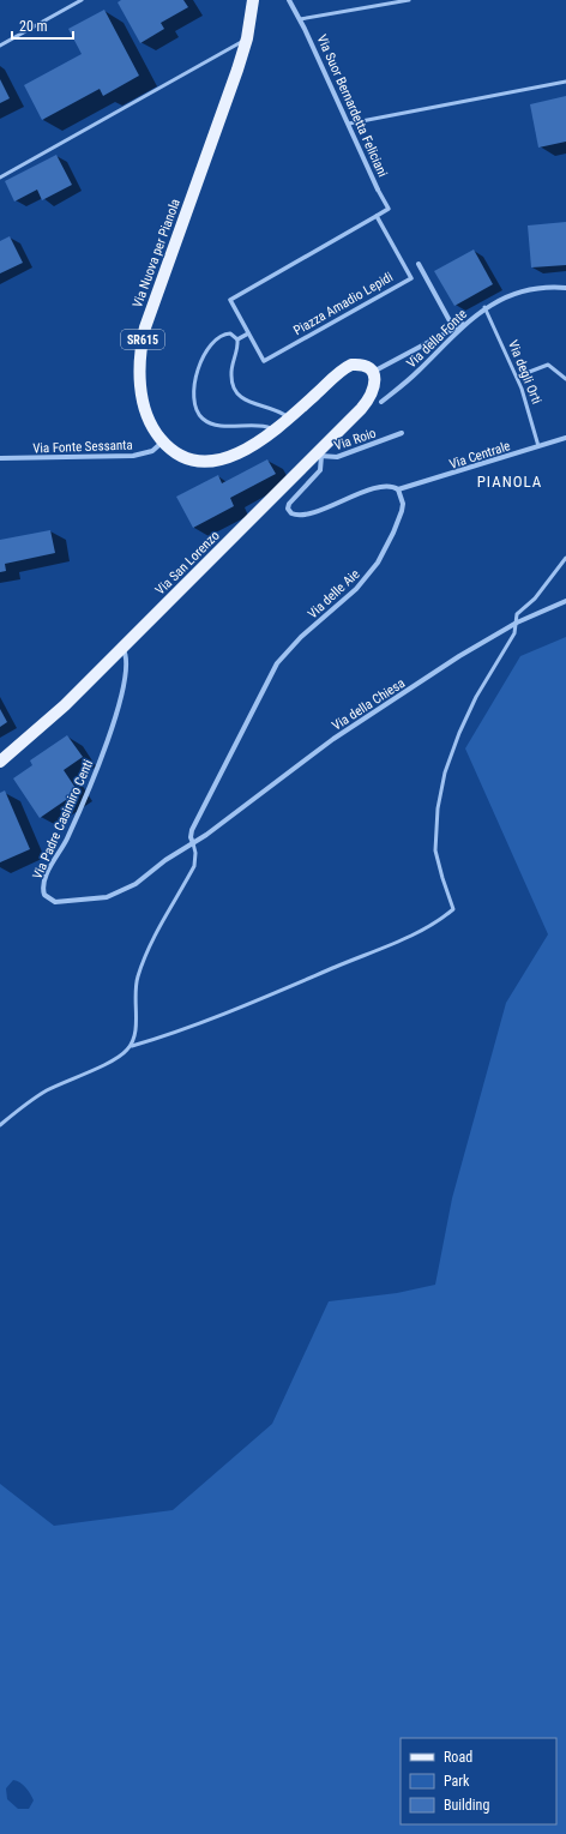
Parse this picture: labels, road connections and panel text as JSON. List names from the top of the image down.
{
  "streets": {
    "main road": ["Via Nuova per Pianola", "SR615", "Via San Lorenzo"],
    "street": [
      "Via Suor Bernardetta Feliciani",
      "Piazza Amadio Lepidi",
      "Via della Fonte",
      "Via Roio",
      "Via Fonte Sessanta",
      "Via Centrale",
      "Via delle Aie",
      "Via della Chiesa",
      "Via Padre Casimiro Centi"
    ],
    "lane": ["Via degli Orti"]
  },
  "crossings": [
    ["Via Suor Bernardetta Feliciani", "Piazza Amadio Lepidi"],
    ["Via Nuova per Pianola", "Via Fonte Sessanta"],
    ["Via Nuova per Pianola", "Via San Lorenzo"],
    ["Via della Fonte", "Via degli Orti"],
    ["Via degli Orti", "Via Centrale"],
    ["Via Roio", "Via San Lorenzo"],
    ["Via Centrale", "Via delle Aie"],
    ["Via San Lorenzo", "Via Padre Casimiro Centi"],
    ["Via delle Aie", "Via della Chiesa"],
    ["Via delle Aie", "Via Padre Casimiro Centi"],
    ["Via della Chiesa", "Via Padre Casimiro Centi"]
  ],
  "districts": ["PIANOLA"],
  "legend": ["Road", "Park", "Building"],
  "scale_bar": "20 m"
}
